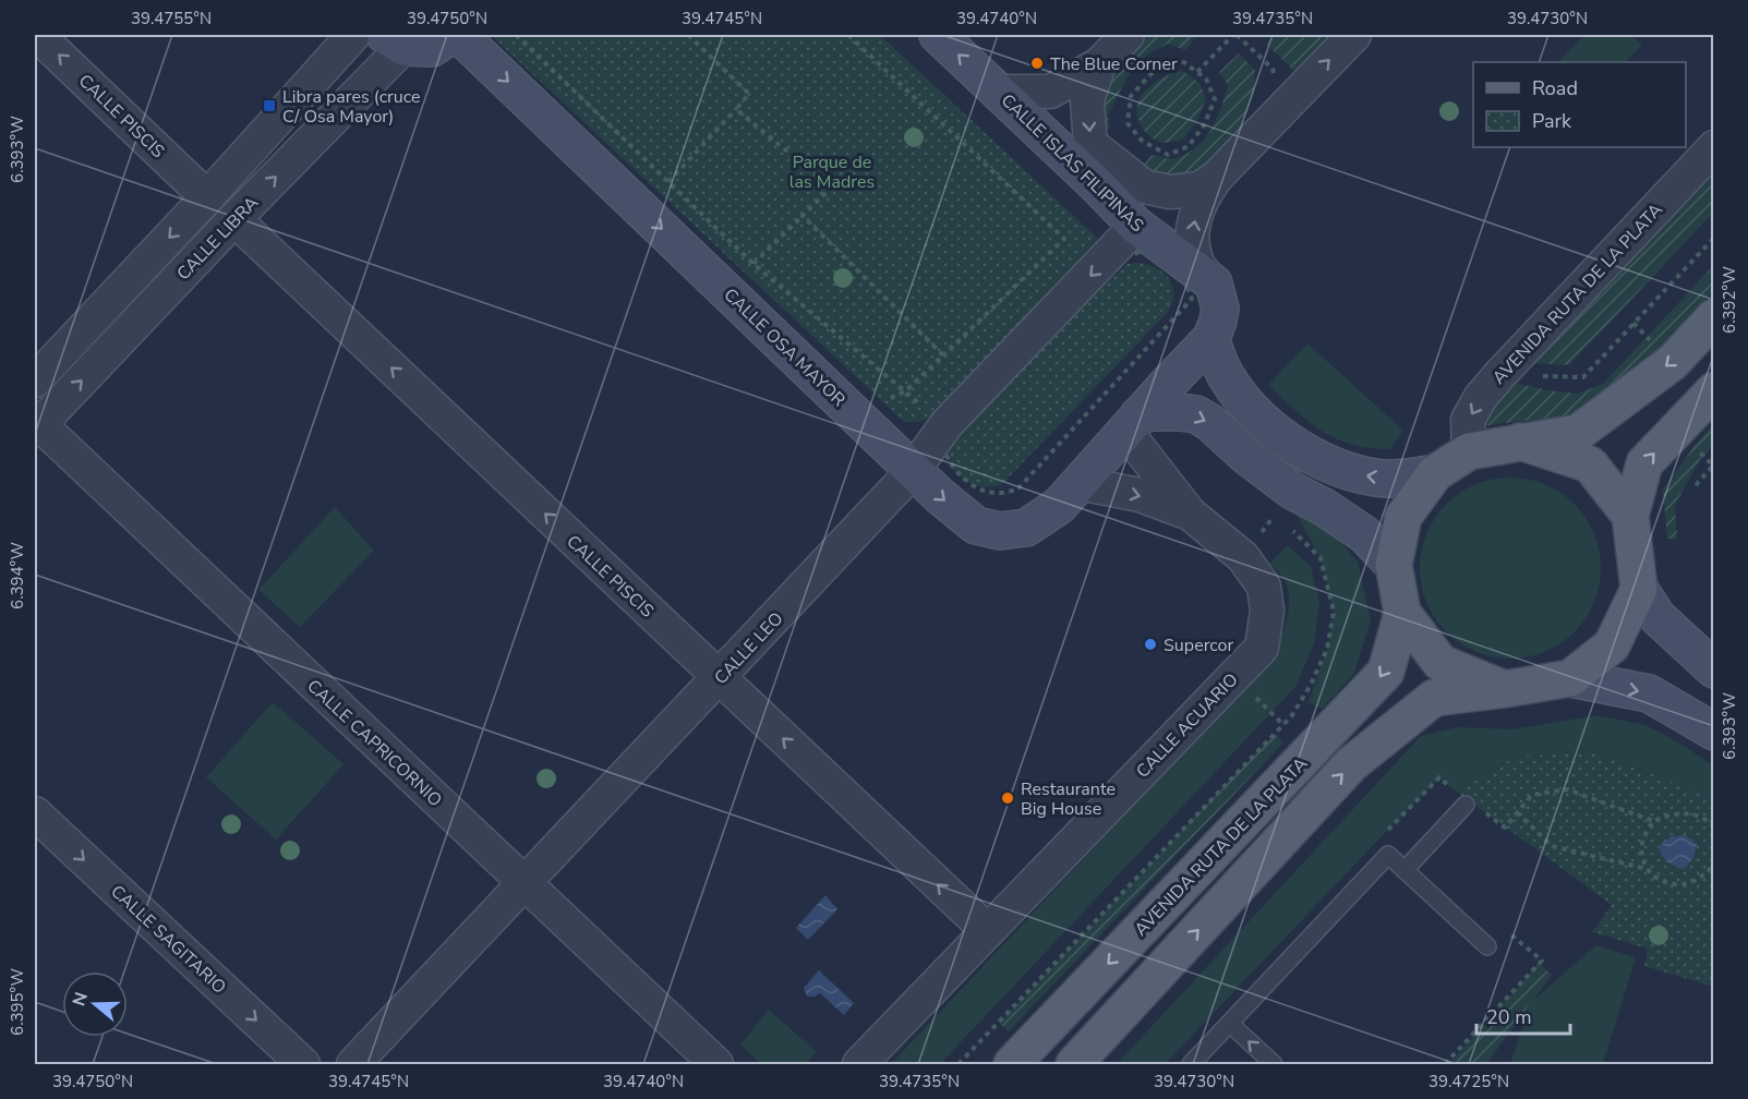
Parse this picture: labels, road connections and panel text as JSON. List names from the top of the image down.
{
  "streets": {
    "main road": ["CALLE ISLAS FILIPINAS", "AVENIDA RUTA DE LA PLATA", "CALLE OSA MAYOR"],
    "street": [
      "CALLE PISCIS",
      "CALLE LIBRA",
      "CALLE LEO",
      "CALLE ACUARIO",
      "CALLE CAPRICORNIO",
      "CALLE SAGITARIO"
    ]
  },
  "crossings": [
    ["CALLE PISCIS", "CALLE LIBRA"],
    ["CALLE PISCIS", "CALLE LEO"],
    ["CALLE PISCIS", "CALLE ACUARIO"],
    ["CALLE ISLAS FILIPINAS", "CALLE LEO"],
    ["CALLE LIBRA", "CALLE CAPRICORNIO"],
    ["CALLE OSA MAYOR", "CALLE LEO"],
    ["CALLE LEO", "CALLE CAPRICORNIO"]
  ],
  "one_way": [
    "CALLE PISCIS",
    "AVENIDA RUTA DE LA PLATA",
    "CALLE OSA MAYOR",
    "CALLE SAGITARIO"
  ],
  "parks": ["Parque de las Madres"],
  "places": {
    "other": ["The Blue Corner", "Supercor", "Restaurante Big House"],
    "transit": ["Libra pares (cruce C/ Osa Mayor)"]
  },
  "legend": ["Road", "Park"],
  "scale_bar": "20 m",
  "north": "left",
  "coordinates": [
    "39.4755°N",
    "39.4750°N",
    "39.4745°N",
    "39.4740°N",
    "39.4735°N",
    "39.4730°N",
    "6.393°W",
    "6.392°W",
    "6.394°W",
    "6.395°W",
    "39.4725°N"
  ]
}
